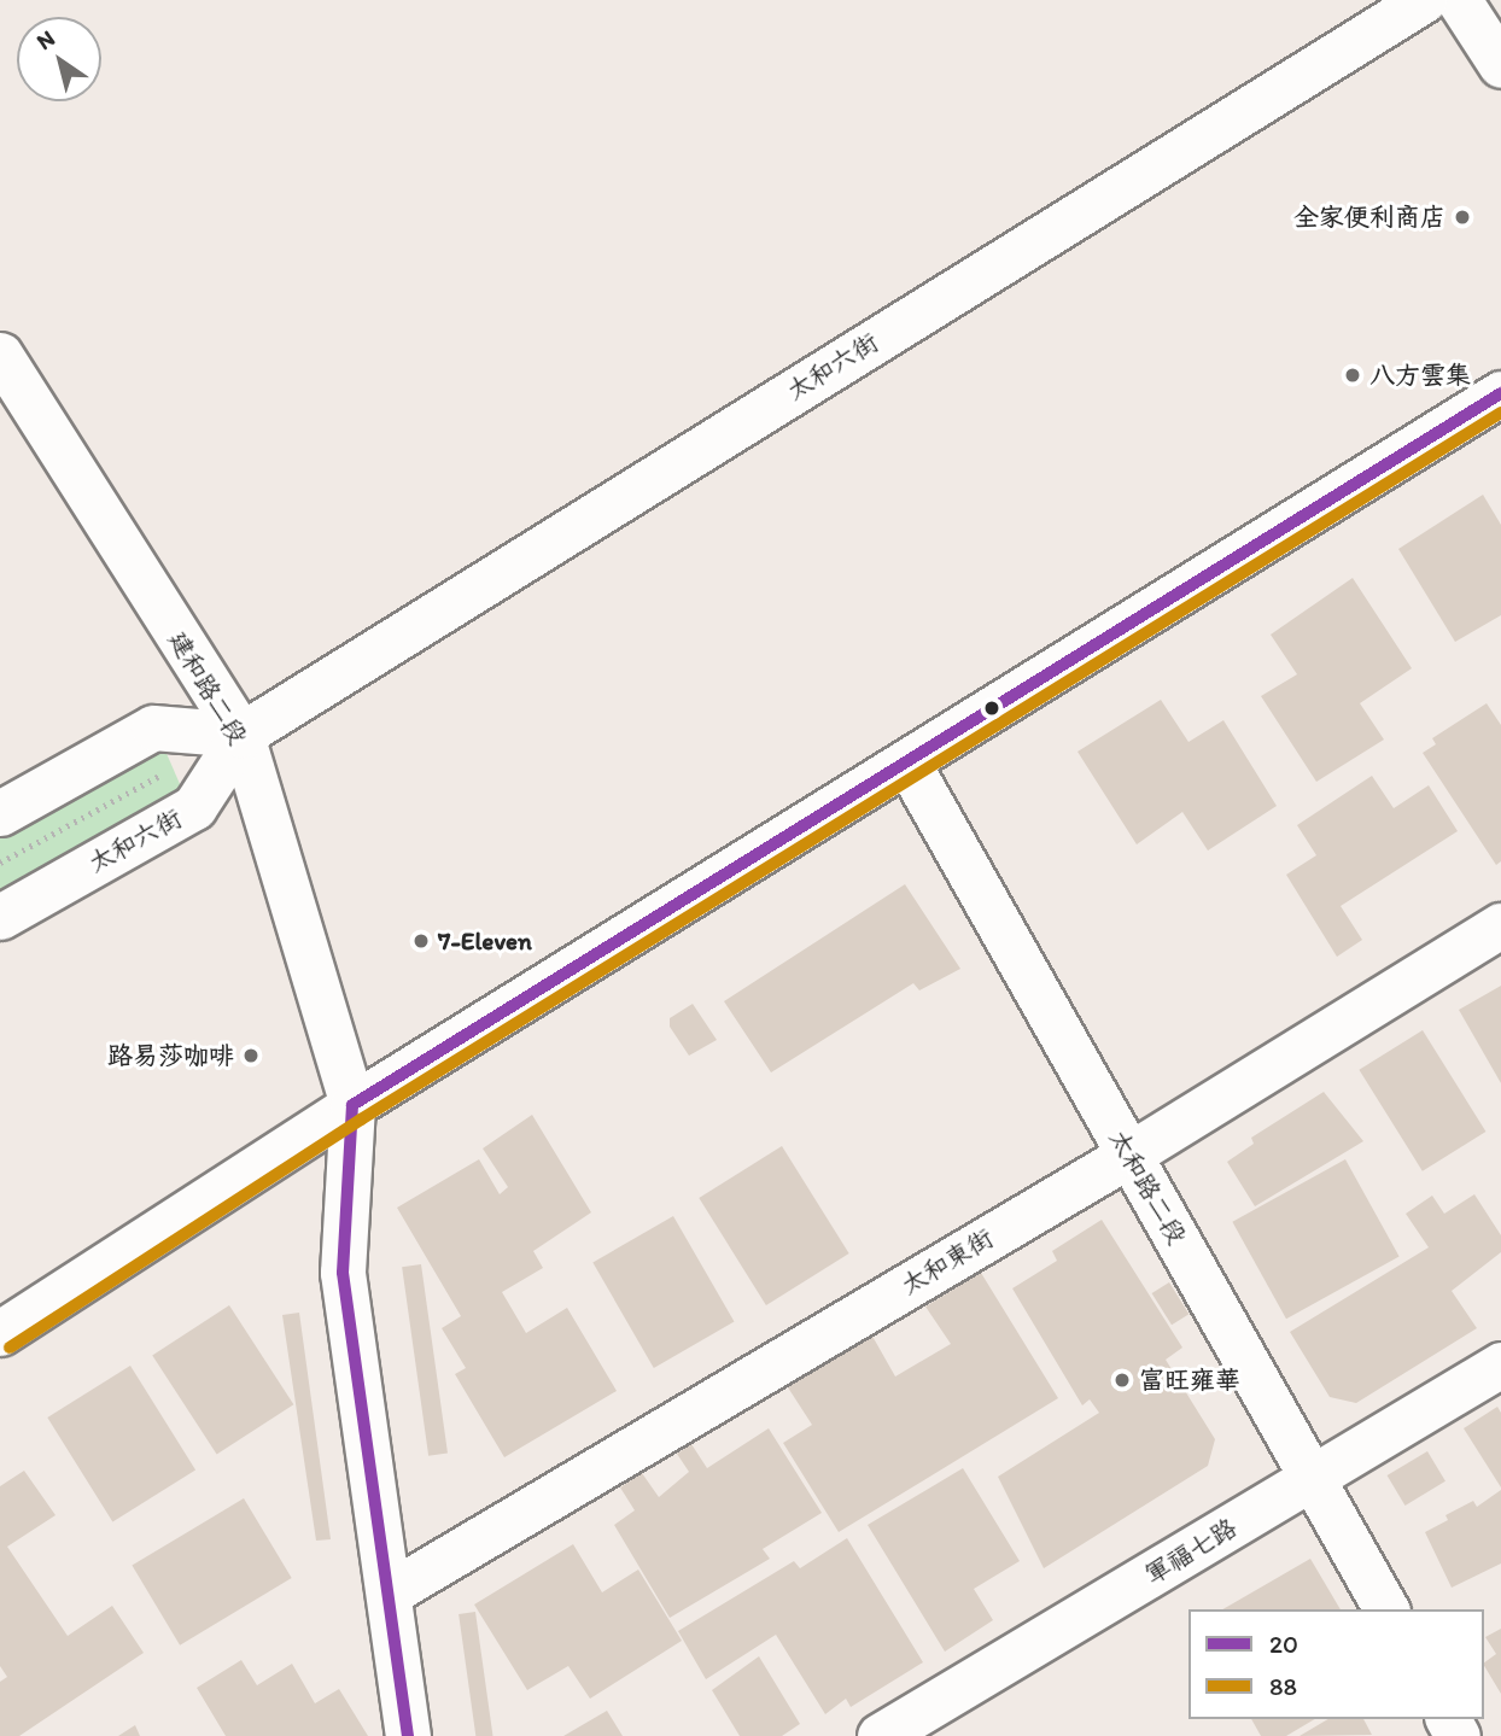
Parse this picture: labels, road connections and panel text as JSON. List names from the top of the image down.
{
  "streets": {
    "street": [
      "太和六街",
      "建和路二段",
      "太和路二段",
      "太和東街",
      "軍福七路"
    ]
  },
  "crossings": [
    ["太和六街", "建和路二段"],
    ["建和路二段", "太和東街"],
    ["太和路二段", "太和東街"],
    ["太和路二段", "軍福七路"]
  ],
  "places": [
    "全家便利商店",
    "八方雲集",
    "7-Eleven",
    "路易莎咖啡",
    "富旺雍華"
  ],
  "lines": ["transit line 20", "transit line 88"],
  "legend": ["20", "88"],
  "north": "top left"
}
